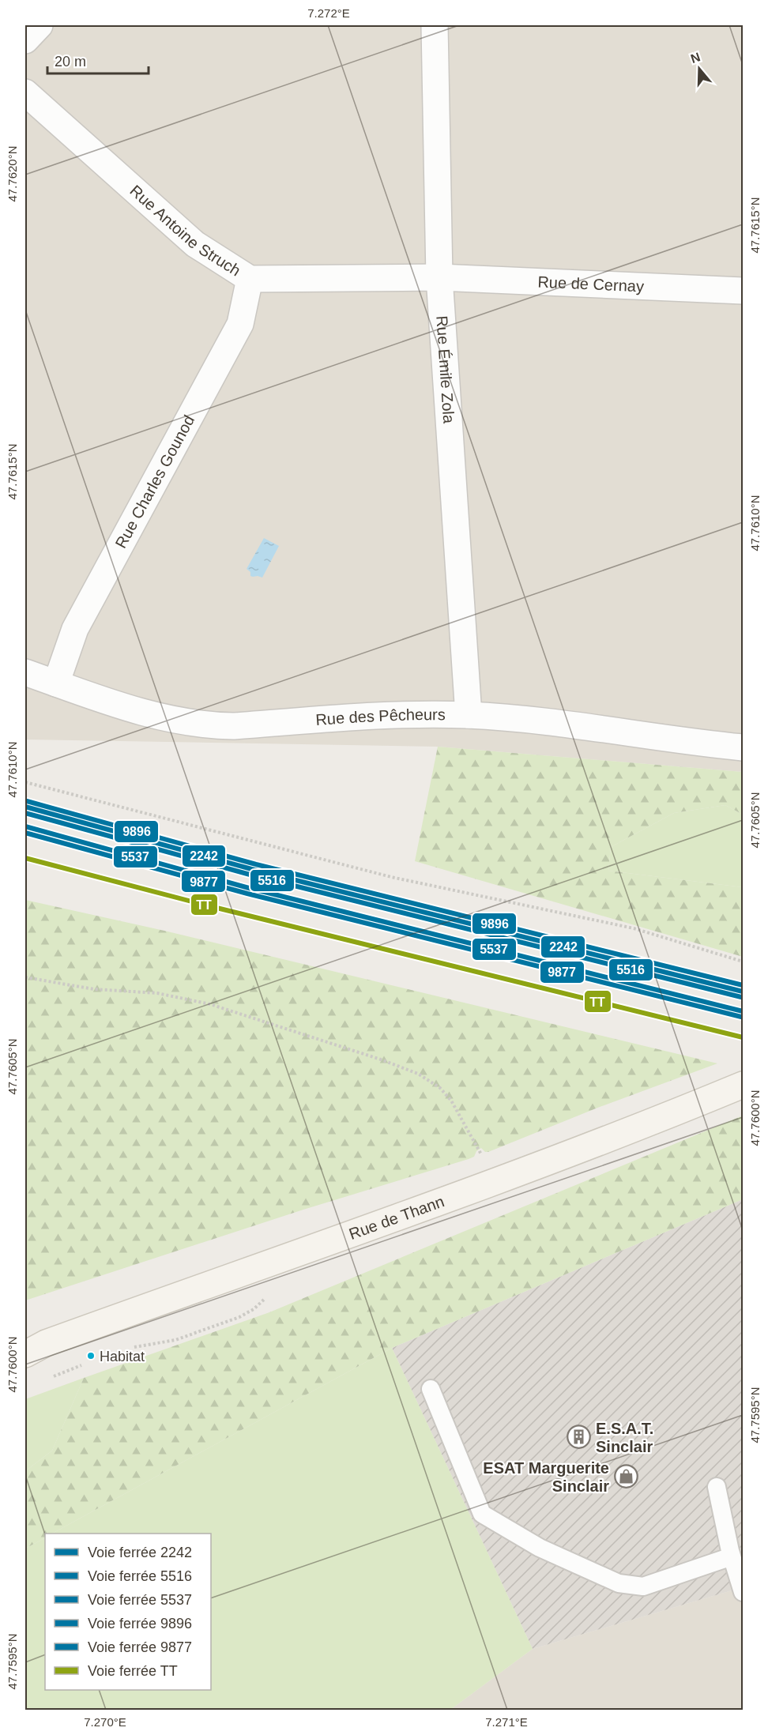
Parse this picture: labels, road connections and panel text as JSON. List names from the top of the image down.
{
  "streets": {
    "main road": ["Rue de Thann"],
    "street": [
      "Rue Antoine Struch",
      "Rue de Cernay",
      "Rue Émile Zola",
      "Rue Charles Gounod",
      "Rue des Pêcheurs"
    ]
  },
  "crossings": [
    ["Rue Antoine Struch", "Rue de Cernay"],
    ["Rue Antoine Struch", "Rue Émile Zola"],
    ["Rue Antoine Struch", "Rue Charles Gounod"],
    ["Rue de Cernay", "Rue Émile Zola"],
    ["Rue Émile Zola", "Rue des Pêcheurs"],
    ["Rue Charles Gounod", "Rue des Pêcheurs"]
  ],
  "places": {
    "other": ["Habitat"],
    "building": ["E.S.A.T. Sinclair"],
    "shop": ["ESAT Marguerite Sinclair"]
  },
  "lines": [
    "rail line 9896",
    "rail line 2242",
    "rail line 5516",
    "rail line 5537",
    "rail line 9877",
    "rail line TT"
  ],
  "legend": [
    "Voie ferrée 2242",
    "Voie ferrée 5516",
    "Voie ferrée 5537",
    "Voie ferrée 9896",
    "Voie ferrée 9877",
    "Voie ferrée TT"
  ],
  "scale_bar": "20 m",
  "north": "top",
  "coordinates": [
    "7.272°E",
    "47.7620°N",
    "47.7615°N",
    "47.7610°N",
    "47.7605°N",
    "47.7600°N",
    "47.7595°N",
    "7.270°E",
    "7.271°E"
  ]
}
